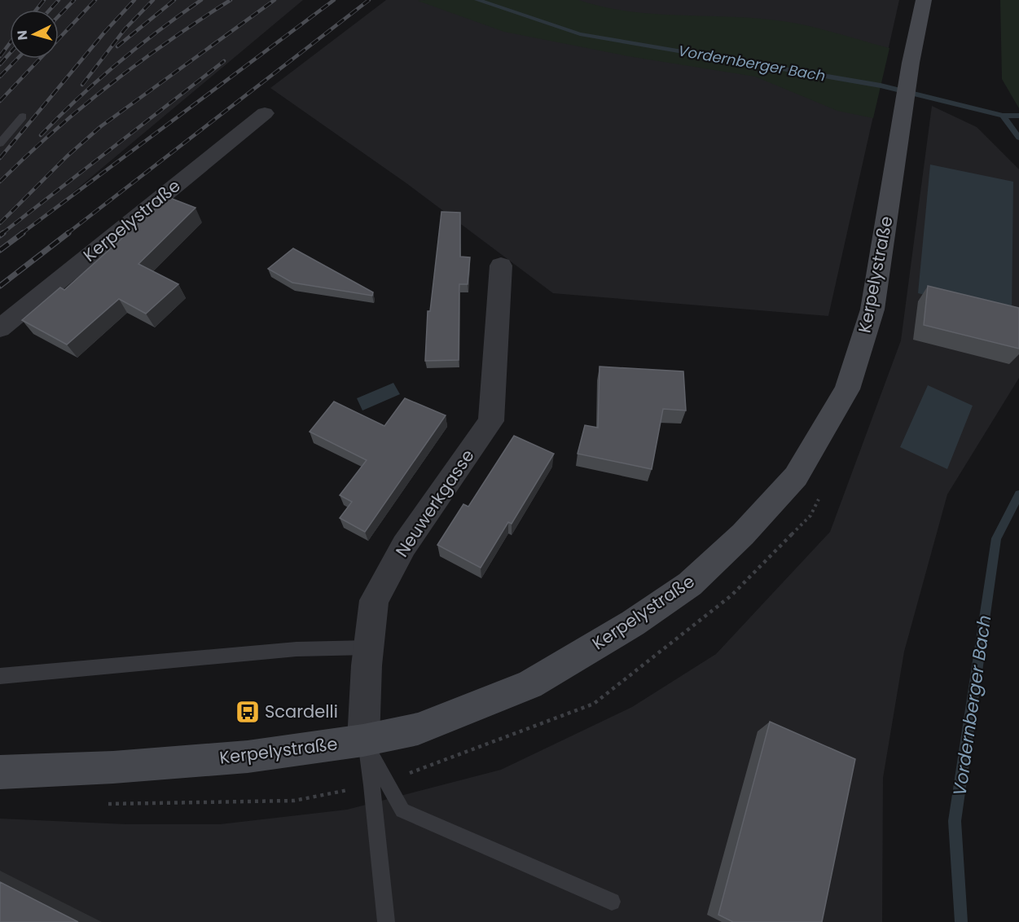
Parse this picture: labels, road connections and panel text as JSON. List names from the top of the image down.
{
  "streets": {
    "main road": ["Kerpelystraße"],
    "street": ["Neuwerkgasse"]
  },
  "crossings": [
    ["Kerpelystraße", "Neuwerkgasse"]
  ],
  "water": ["Vordernberger Bach"],
  "places": {
    "bus stop": ["Scardelli"]
  },
  "north": "left"
}
